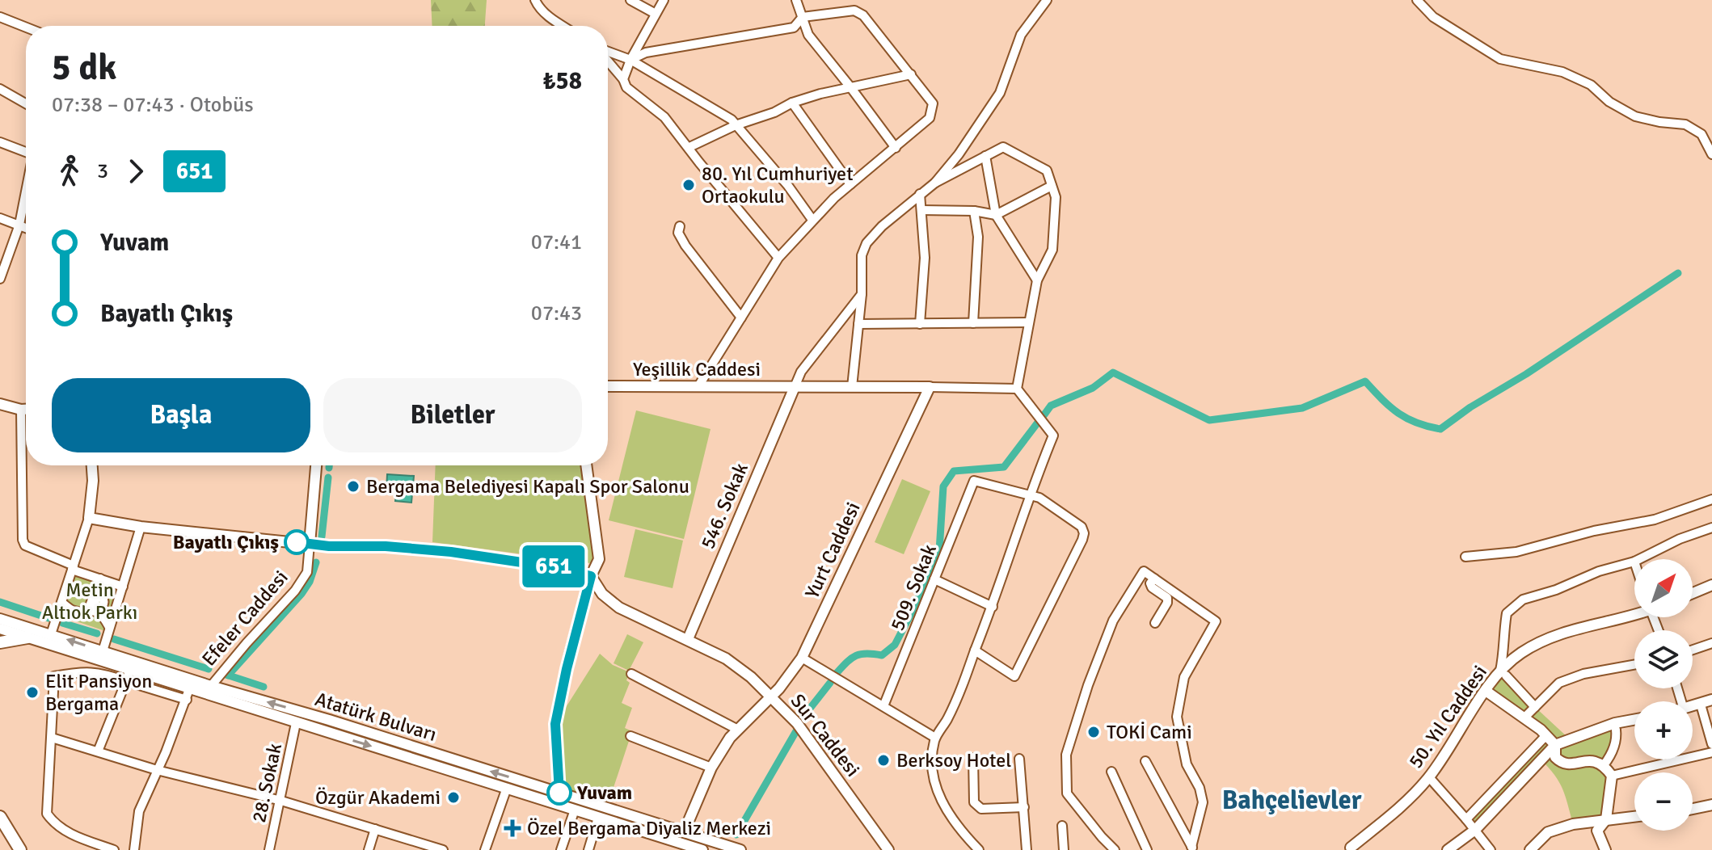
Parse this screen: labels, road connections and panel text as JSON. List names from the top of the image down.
{
  "streets": {
    "main road": [
      "Yeşillik Caddesi",
      "546. Sokak",
      "Yurt Caddesi",
      "Efeler Caddesi",
      "Atatürk Bulvarı",
      "50. Yıl Caddesi",
      "Sur Caddesi"
    ],
    "street": ["509. Sokak", "28. Sokak"]
  },
  "crossings": [
    ["Yeşillik Caddesi", "546. Sokak"],
    ["546. Sokak", "Sur Caddesi"],
    ["Yurt Caddesi", "Atatürk Bulvarı"],
    ["Yurt Caddesi", "Sur Caddesi"],
    ["Efeler Caddesi", "Atatürk Bulvarı"],
    ["Atatürk Bulvarı", "28. Sokak"]
  ],
  "districts": ["Bahçelievler"],
  "parks": ["Metin Altıok Parkı"],
  "places": {
    "other": [
      "80. Yıl Cumhuriyet Ortaokulu",
      "Bergama Belediyesi Kapalı Spor Salonu",
      "Bayatlı Çıkış",
      "Elit Pansiyon Bergama",
      "TOKİ Cami",
      "Berksoy Hotel",
      "Yuvam",
      "Özgür Akademi"
    ],
    "health": ["Özel Bergama Diyaliz Merkezi"]
  },
  "lines": ["bus line 651"],
  "north": "top right",
  "page": {
    "on_map": "651",
    "heading": ["5 dk", "07:38 – 07:43 · Otobüs", "₺58"],
    "legs": ["3", "651"],
    "list": [
      {
        "name": "Yuvam",
        "value": "07:41"
      },
      {
        "name": "Bayatlı Çıkış",
        "value": "07:43"
      }
    ],
    "buttons": ["Başla", "Biletler"],
    "map_buttons": ["+", "−"]
  }
}
